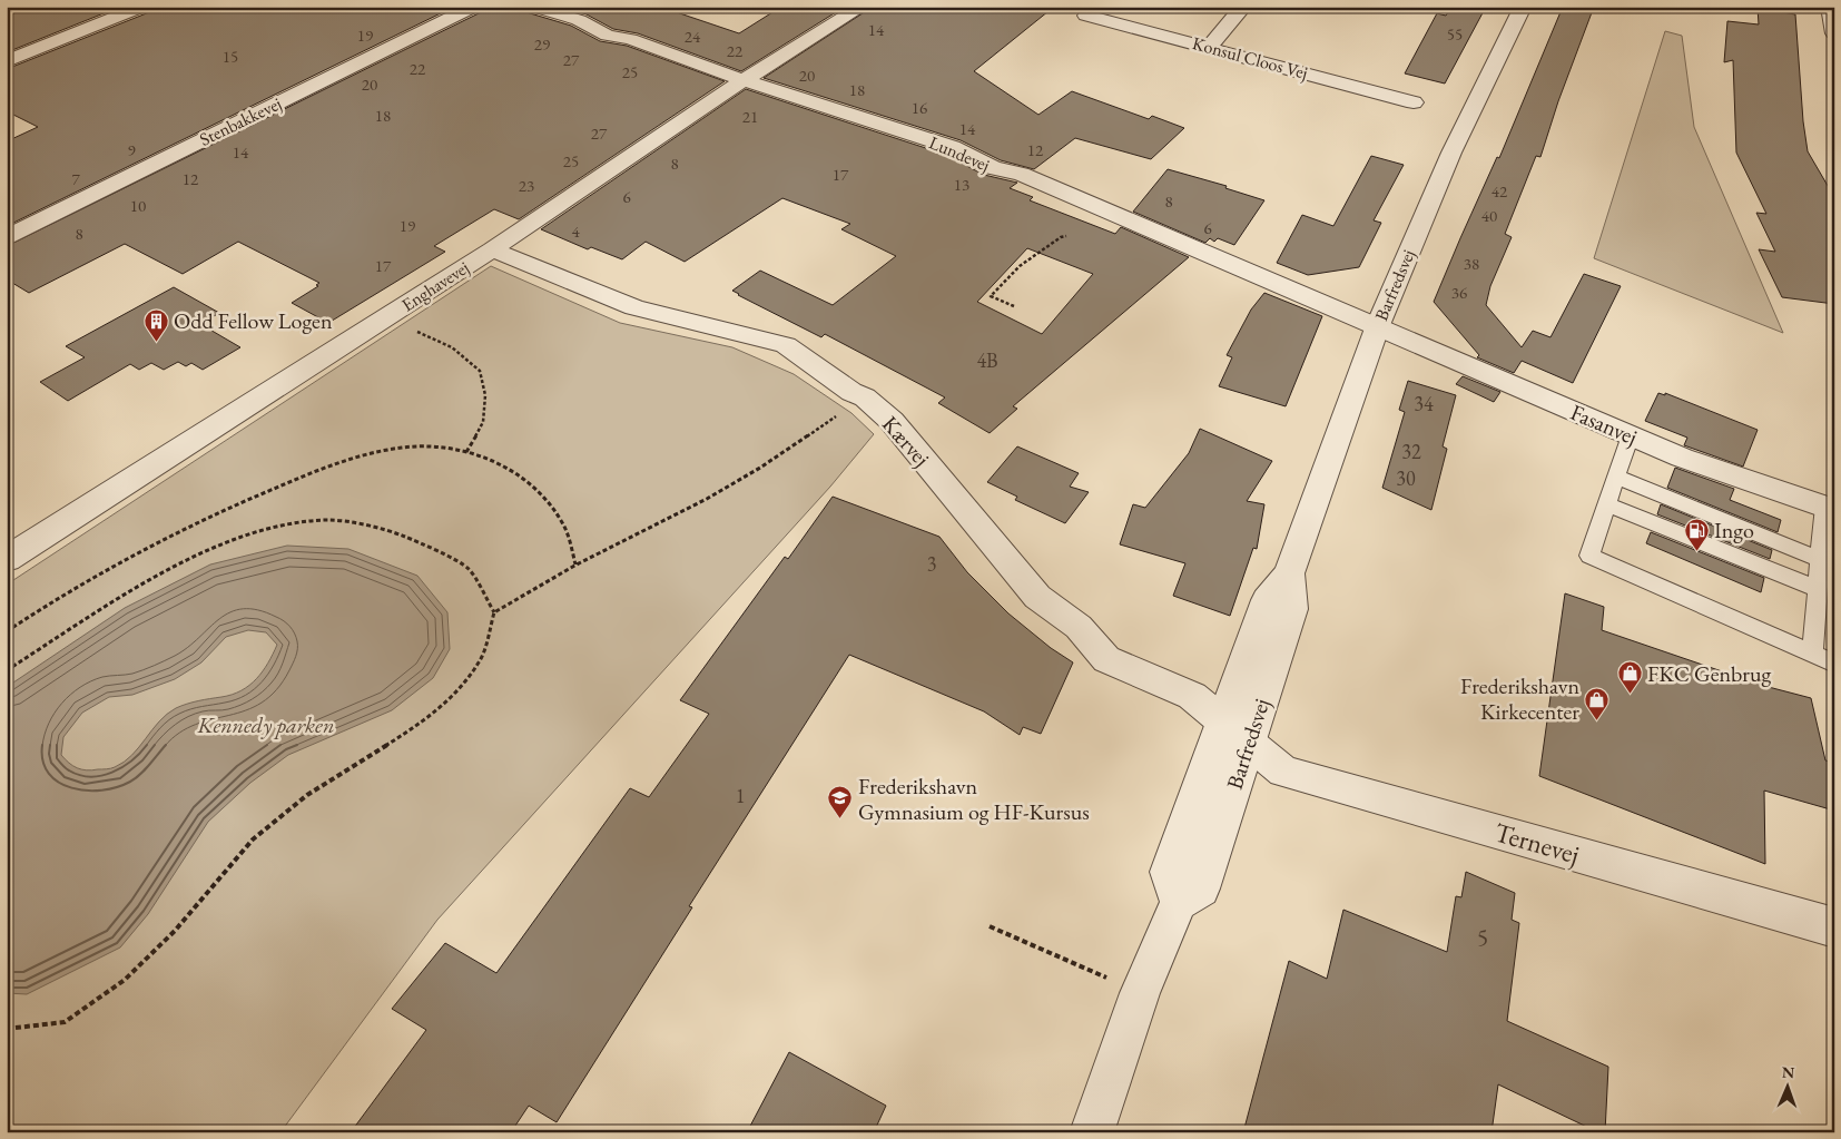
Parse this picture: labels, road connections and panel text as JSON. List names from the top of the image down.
{
  "streets": {
    "street": [
      "Konsul Cloos Vej",
      "Stenbakkevej",
      "Lundevej",
      "Barfredsvej",
      "Enghavevej",
      "Fasanvej",
      "Kærvej",
      "Ternevej"
    ]
  },
  "crossings": [
    ["Lundevej", "Barfredsvej"],
    ["Lundevej", "Enghavevej"],
    ["Lundevej", "Fasanvej"],
    ["Barfredsvej", "Fasanvej"],
    ["Barfredsvej", "Kærvej"],
    ["Barfredsvej", "Ternevej"],
    ["Enghavevej", "Kærvej"],
    ["Kærvej", "Ternevej"]
  ],
  "parks": ["Kennedy parken"],
  "places": {
    "building": ["Odd Fellow Logen"],
    "fuel station": ["Ingo"],
    "shop": ["FKC Genbrug", "Frederikshavn Kirkecenter"],
    "school or university": ["Frederikshavn Gymnasium og HF-Kursus"]
  },
  "house_numbers": [
    "14",
    "55",
    "19",
    "24",
    "29",
    "22",
    "15",
    "27",
    "22",
    "25",
    "20",
    "20",
    "18",
    "16",
    "18",
    "21",
    "14",
    "27",
    "9",
    "12",
    "14",
    "25",
    "8",
    "17",
    "7",
    "12",
    "13",
    "23",
    "42",
    "6",
    "8",
    "10",
    "40",
    "19",
    "6",
    "4",
    "8",
    "38",
    "17",
    "36",
    "4B",
    "34",
    "32",
    "30",
    "3",
    "1",
    "5"
  ],
  "north": "top"
}
